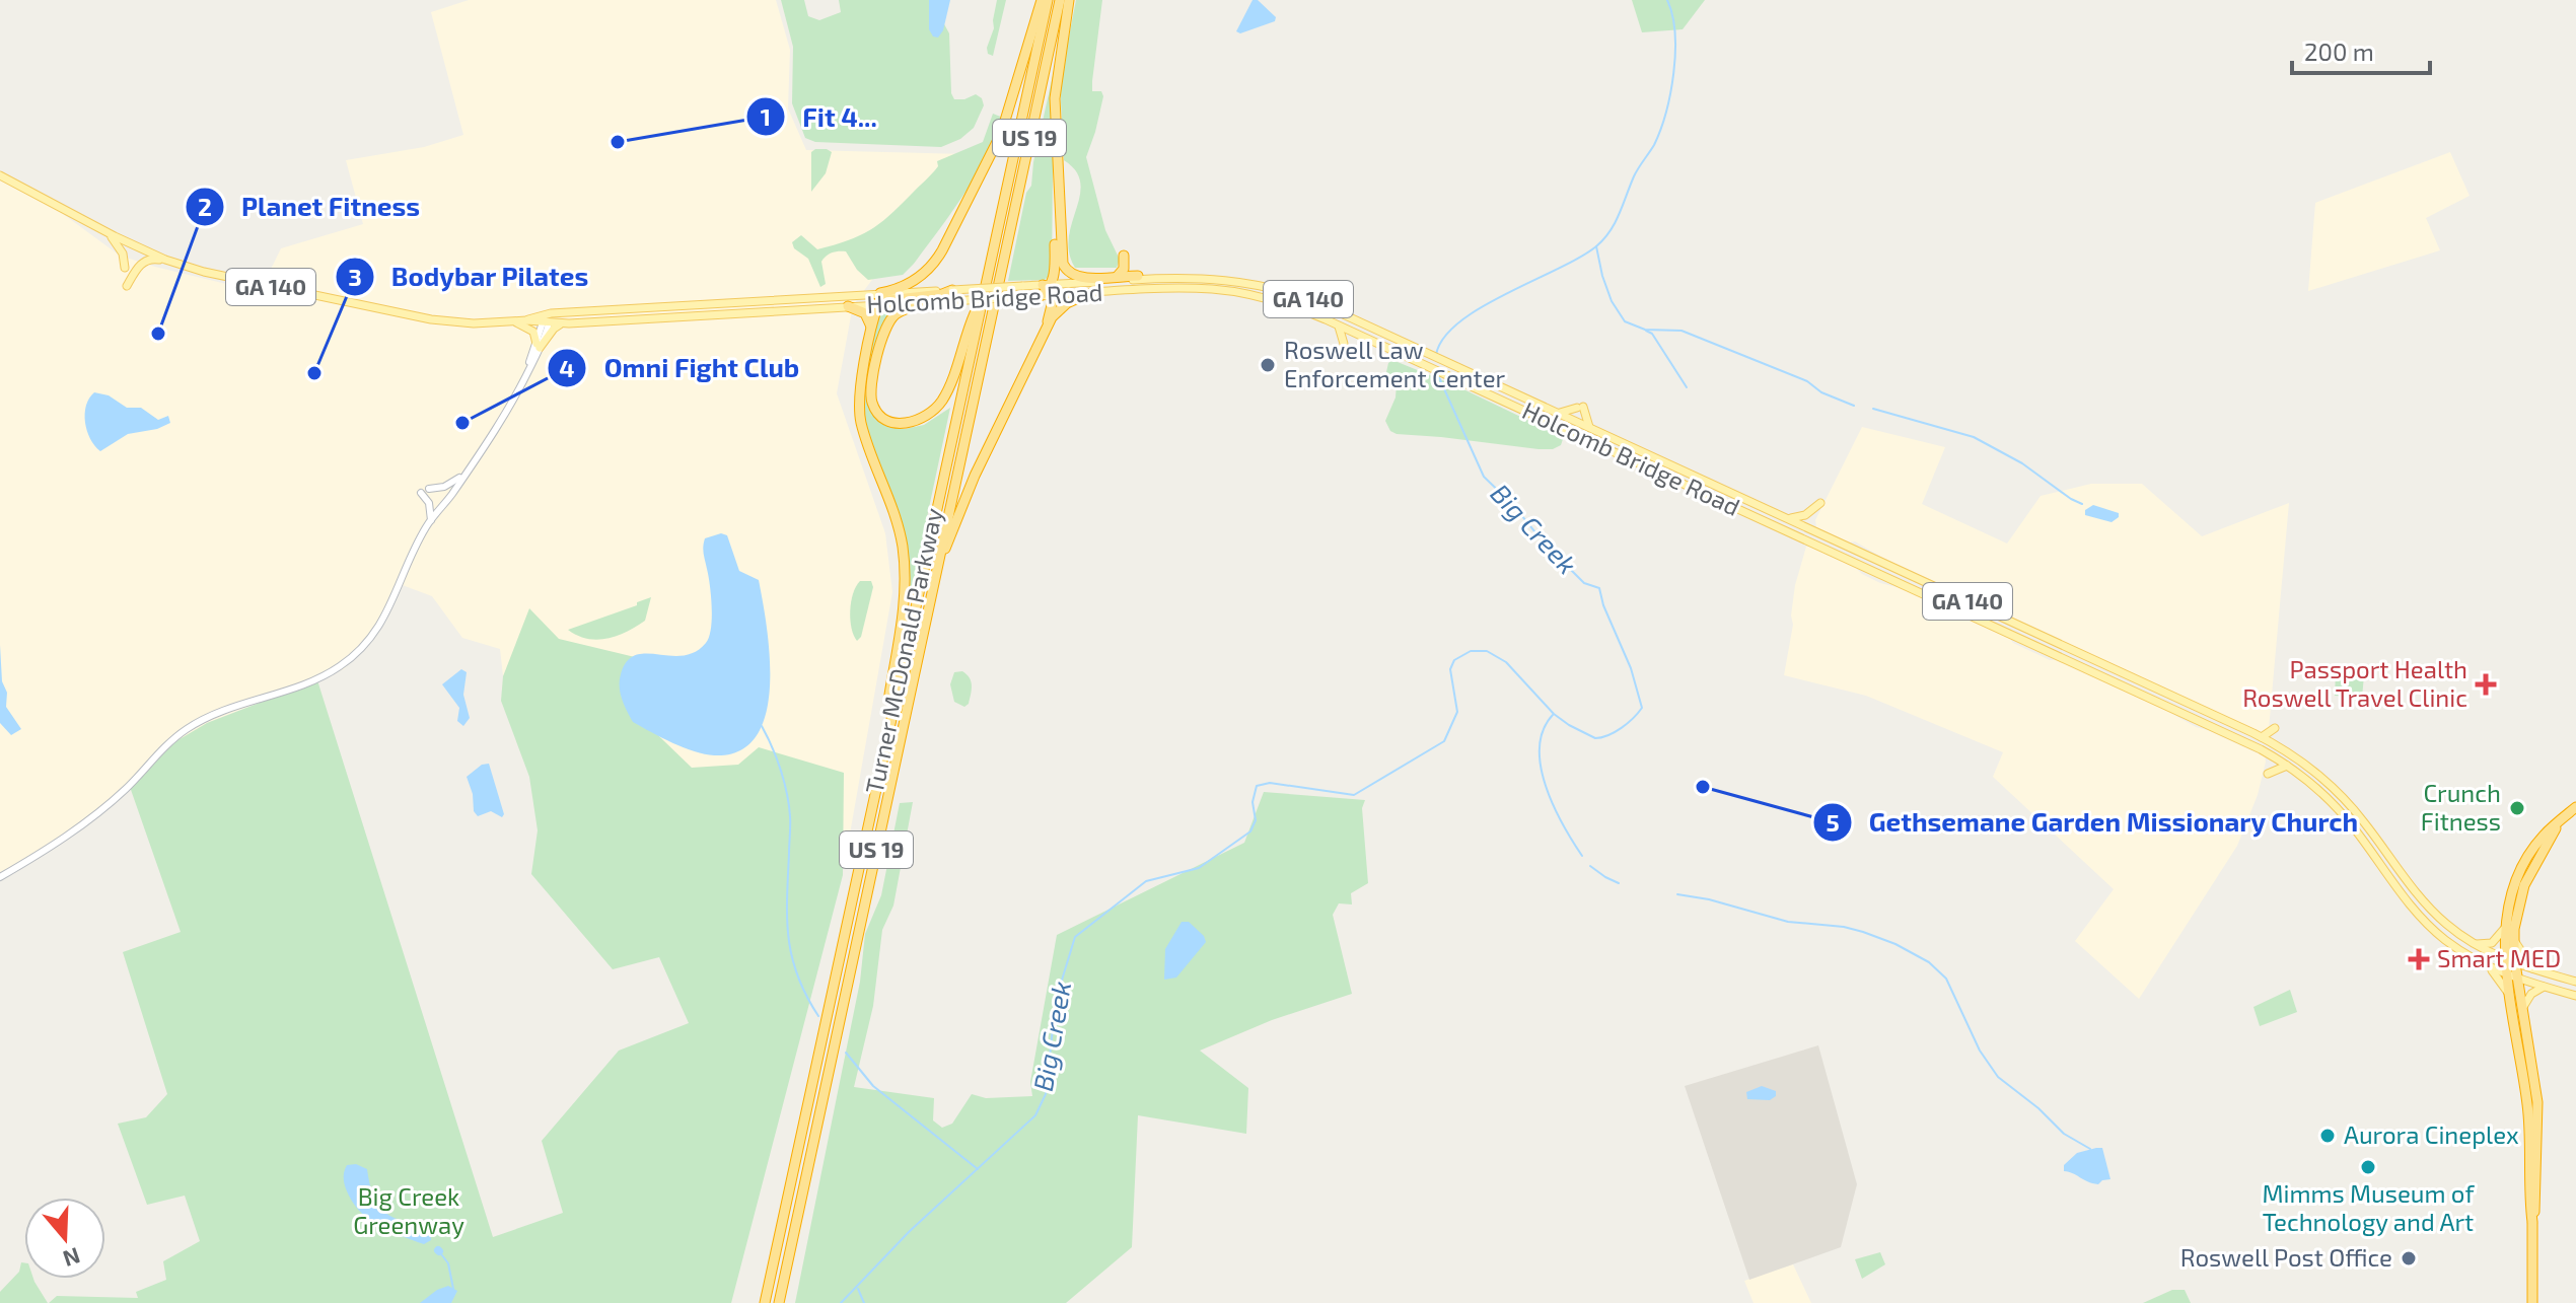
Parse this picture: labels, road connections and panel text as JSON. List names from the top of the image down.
{
  "streets": {
    "highway": ["US 19", "Turner McDonald Parkway"],
    "main road": ["GA 140", "Holcomb Bridge Road"]
  },
  "crossings": [
    ["GA 140", "Holcomb Bridge Road"]
  ],
  "water": ["Big Creek"],
  "parks": ["Big Creek Greenway"],
  "places": {
    "other": [
      "Fit 4...",
      "Planet Fitness",
      "Roswell Law Enforcement Center",
      "Bodybar Pilates",
      "Omni Fight Club",
      "Gethsemane Garden Missionary Church",
      "Crunch Fitness",
      "Aurora Cineplex",
      "Mimms Museum of Technology and Art",
      "Roswell Post Office"
    ],
    "health": ["Passport Health Roswell Travel Clinic", "Smart MED"]
  },
  "scale_bar": "200 m",
  "north": "bottom"
}
